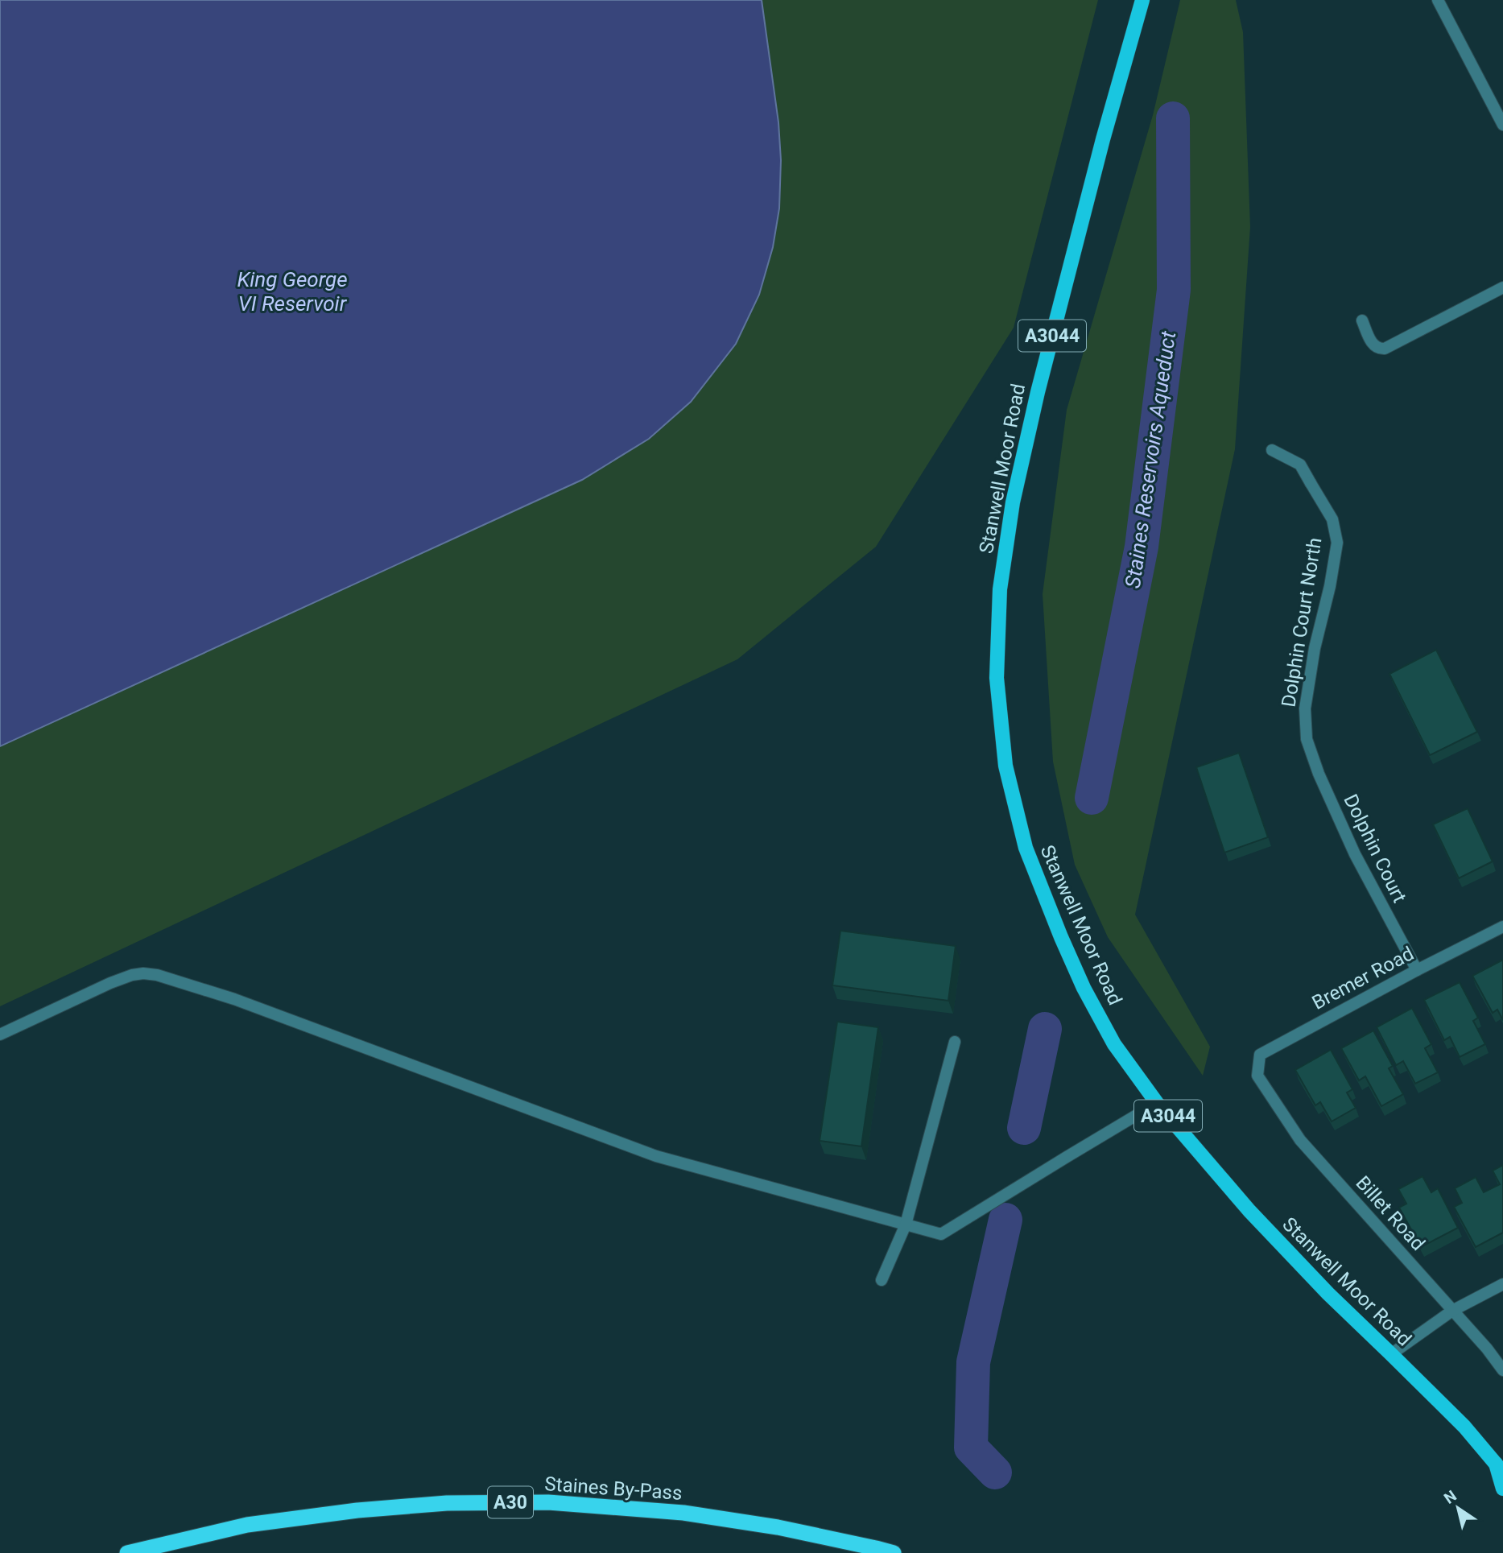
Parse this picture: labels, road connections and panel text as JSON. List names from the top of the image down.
{
  "streets": {
    "highway": ["Staines By-Pass", "A30"],
    "main road": ["A3044", "Stanwell Moor Road"],
    "street": [
      "Dolphin Court North",
      "Dolphin Court",
      "Bremer Road",
      "Billet Road"
    ]
  },
  "crossings": [
    ["A3044", "Stanwell Moor Road"],
    ["Dolphin Court North", "Dolphin Court"],
    ["Dolphin Court", "Bremer Road"],
    ["Bremer Road", "Billet Road"]
  ],
  "water": ["King George VI Reservoir", "Staines Reservoirs Aqueduct"],
  "north": "top left"
}
